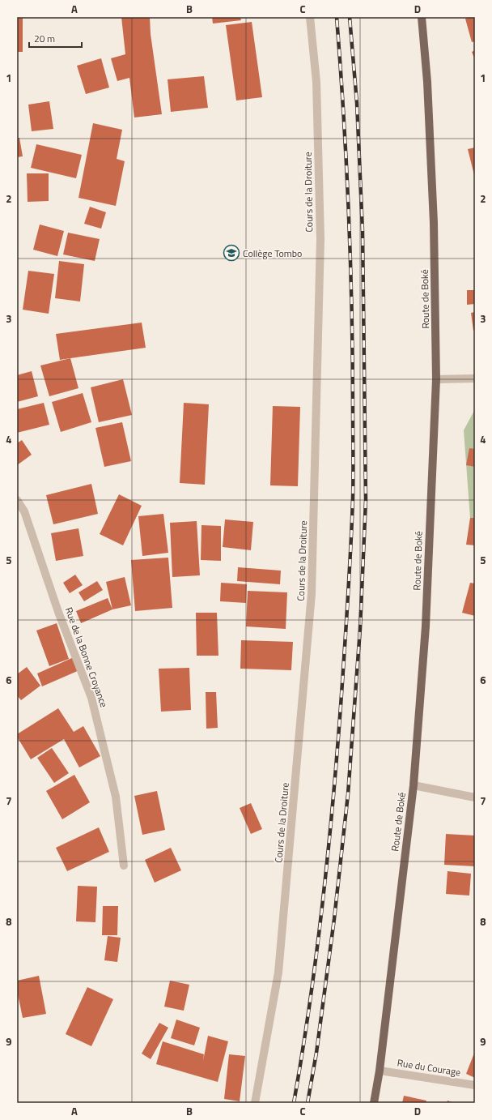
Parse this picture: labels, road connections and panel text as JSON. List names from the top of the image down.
{
  "streets": {
    "main road": ["Route de Boké"],
    "street": ["Cours de la Droiture", "Rue de la Bonne Croyance", "Rue du Courage"]
  },
  "crossings": [
    ["Route de Boké", "Rue du Courage"]
  ],
  "places": {
    "school or university": ["Collège Tombo"]
  },
  "scale_bar": "20 m",
  "grid": {
    "columns": [
      "A",
      "B",
      "C",
      "D"
    ],
    "rows": [
      "1",
      "2",
      "3",
      "4",
      "5",
      "6",
      "7",
      "8",
      "9"
    ]
  }
}
